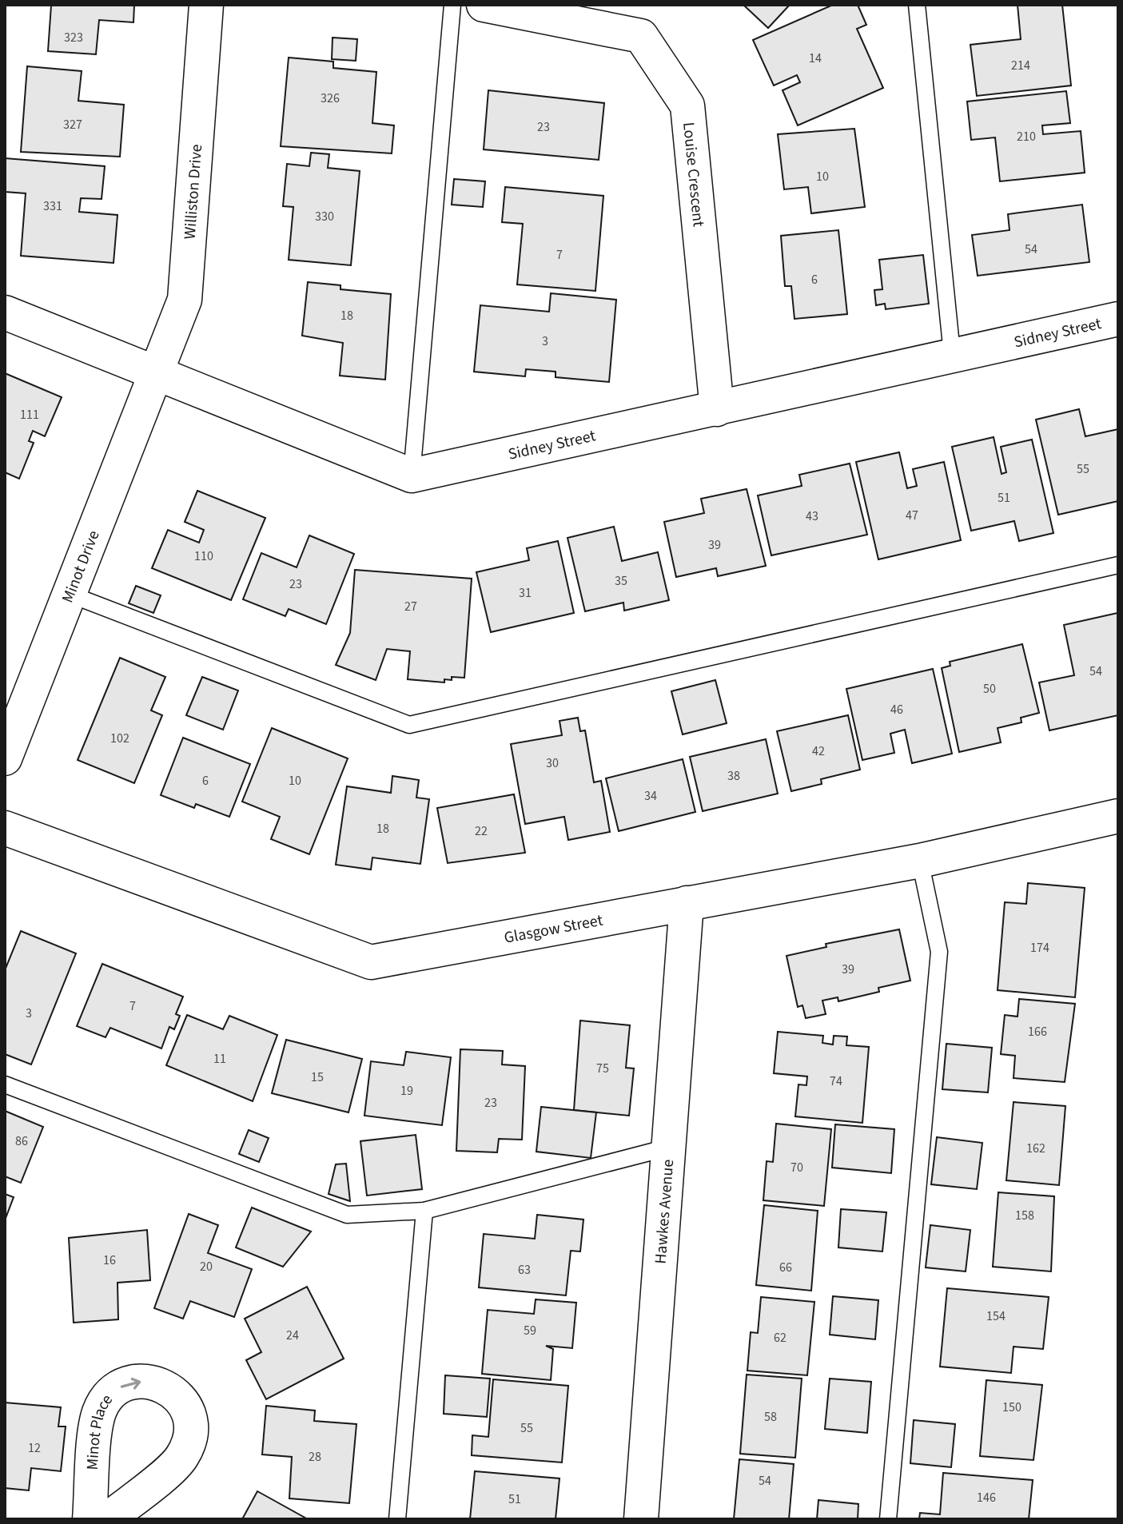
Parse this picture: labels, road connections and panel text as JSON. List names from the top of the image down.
{
  "streets": {
    "street": [
      "Louise Crescent",
      "Williston Drive",
      "Sidney Street",
      "Minot Drive",
      "Glasgow Street",
      "Hawkes Avenue",
      "Minot Place"
    ]
  },
  "crossings": [
    ["Louise Crescent", "Sidney Street"],
    ["Williston Drive", "Minot Drive"],
    ["Glasgow Street", "Hawkes Avenue"]
  ],
  "house_numbers": [
    "323",
    "14",
    "214",
    "326",
    "327",
    "23",
    "210",
    "10",
    "331",
    "330",
    "54",
    "7",
    "6",
    "18",
    "3",
    "111",
    "55",
    "51",
    "47",
    "43",
    "39",
    "110",
    "35",
    "23",
    "31",
    "27",
    "54",
    "50",
    "46",
    "102",
    "42",
    "30",
    "38",
    "6",
    "10",
    "34",
    "18",
    "22",
    "174",
    "39",
    "7",
    "3",
    "166",
    "11",
    "75",
    "15",
    "74",
    "19",
    "23",
    "86",
    "162",
    "70",
    "158",
    "16",
    "20",
    "66",
    "63",
    "154",
    "59",
    "24",
    "62",
    "150",
    "58",
    "55",
    "12",
    "28",
    "54",
    "146",
    "51"
  ]
}
